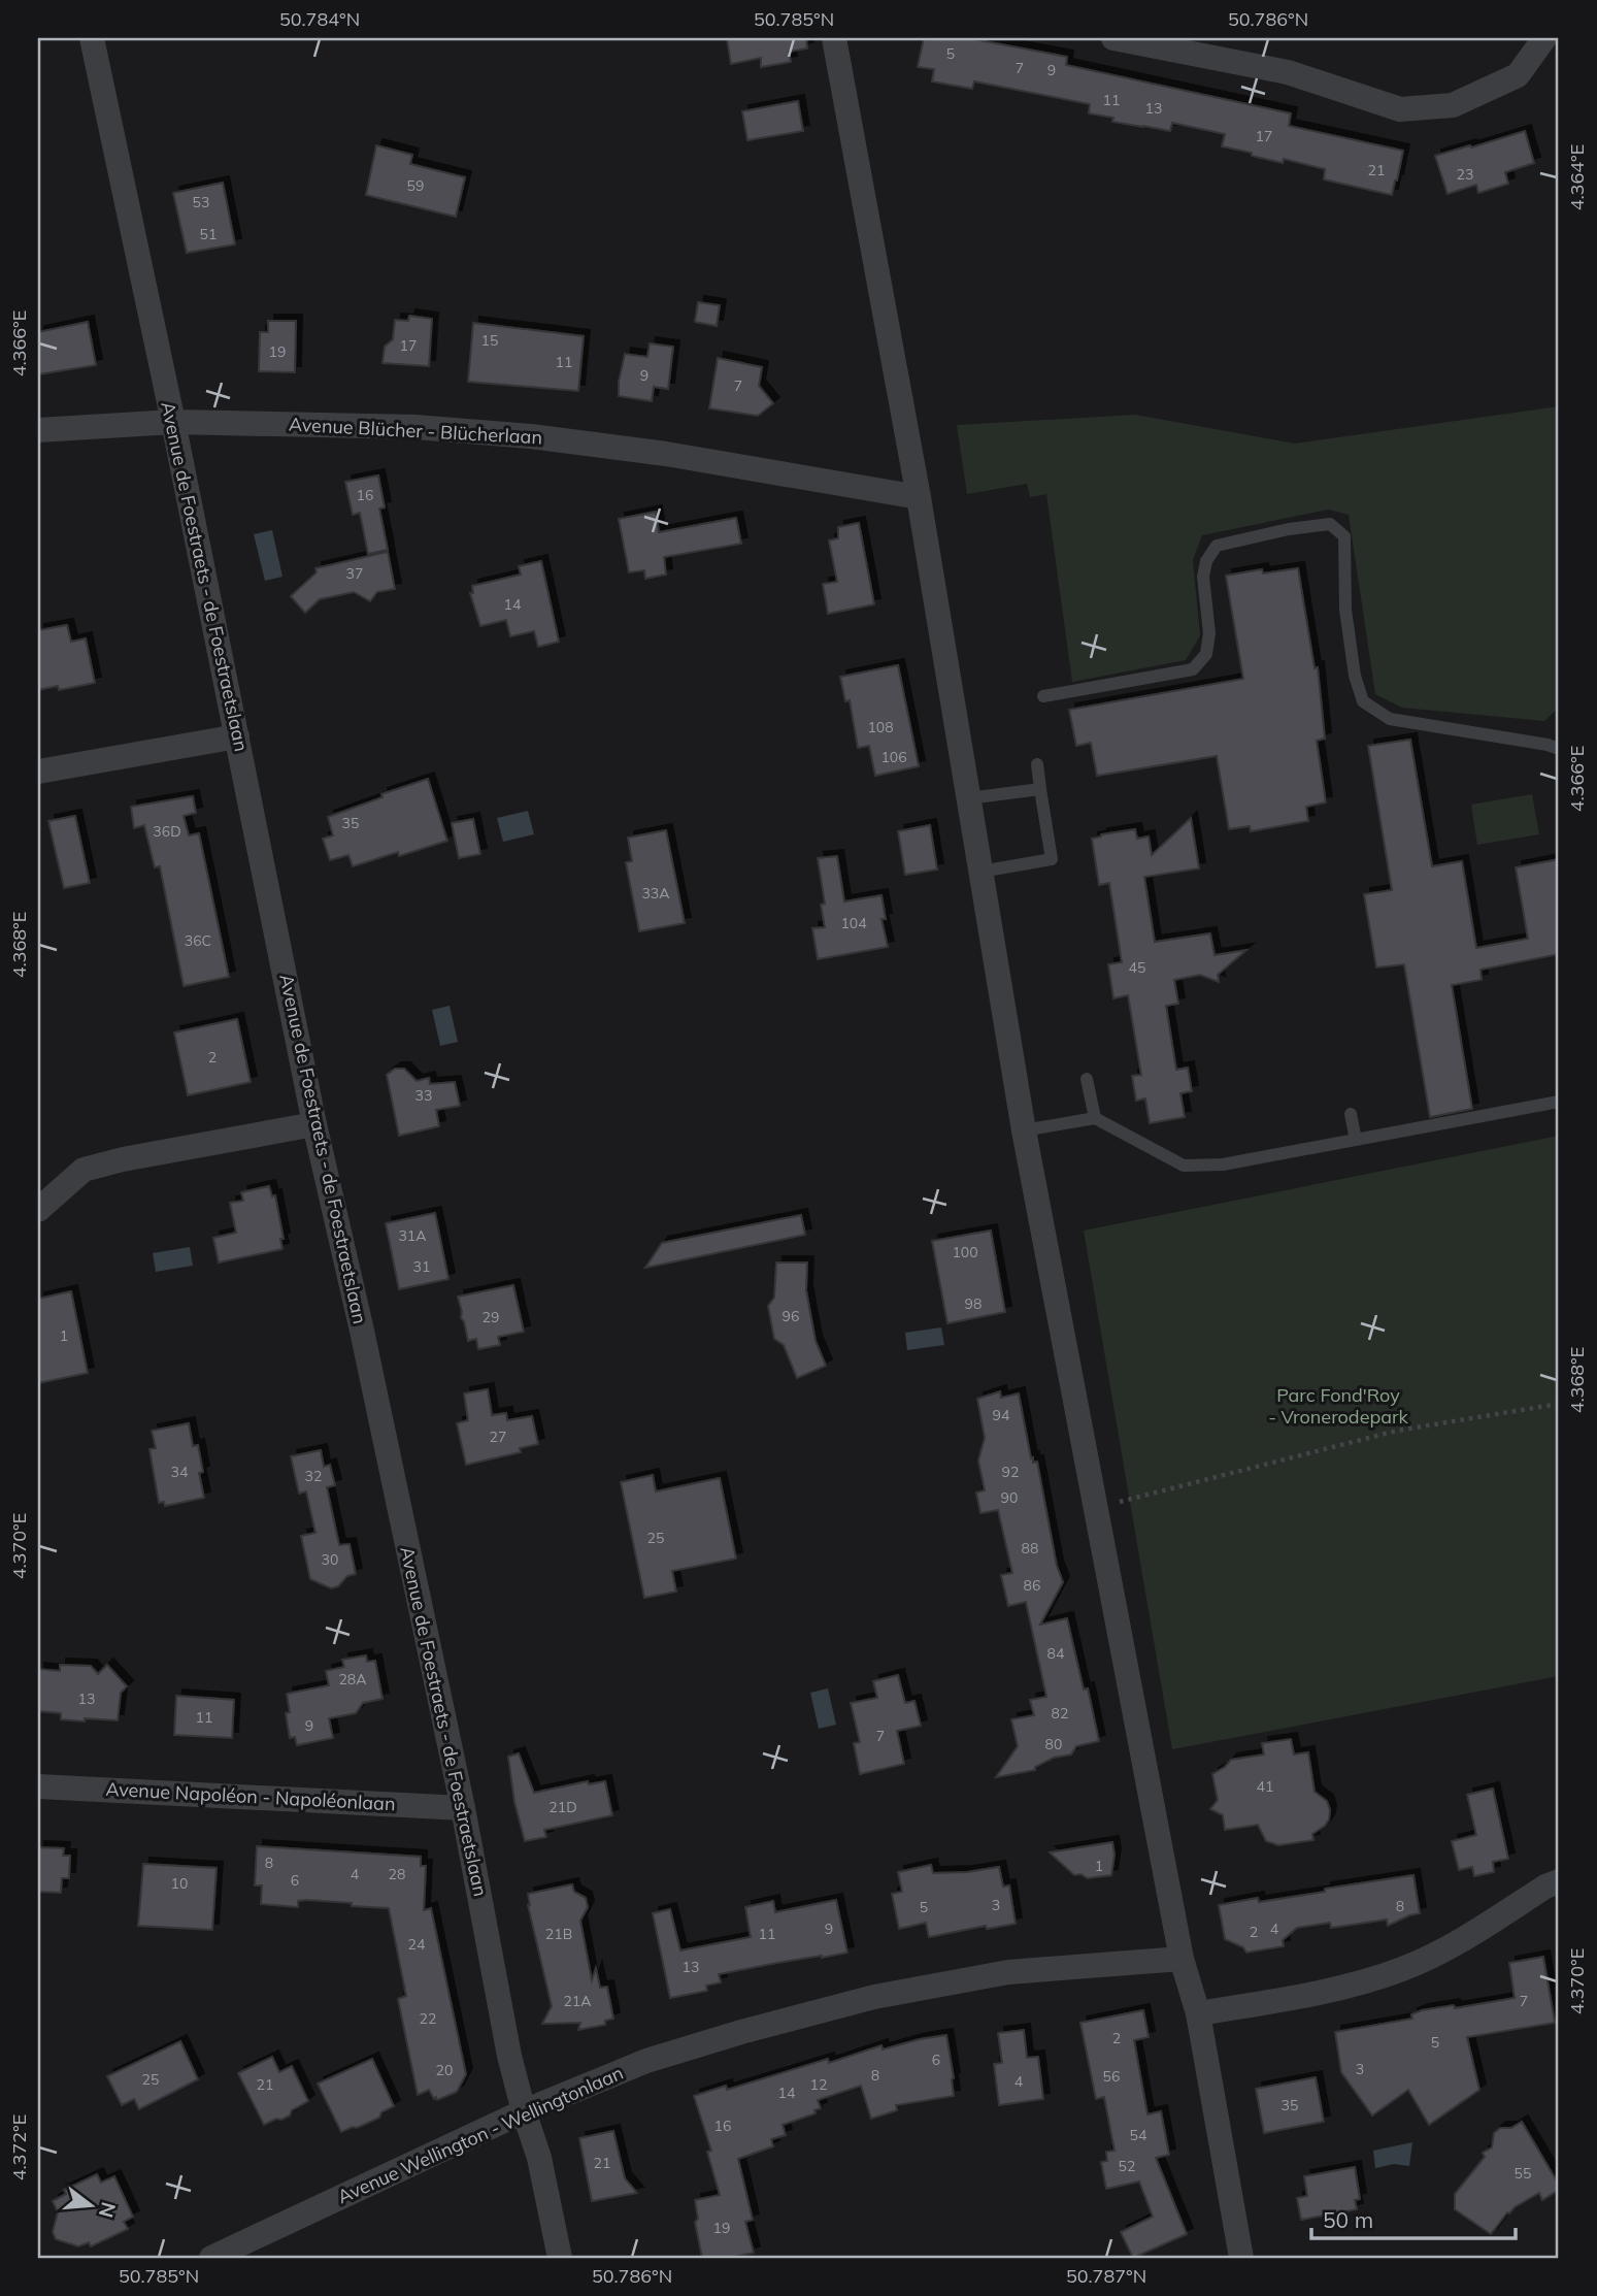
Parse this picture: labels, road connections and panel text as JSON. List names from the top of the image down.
{
  "streets": {
    "street": [
      "Avenue Blücher - Blücherlaan",
      "Avenue de Foestraets - de Foestraetslaan",
      "Avenue Napoléon - Napoléonlaan",
      "Avenue Wellington - Wellingtonlaan"
    ]
  },
  "crossings": [
    ["Avenue Blücher - Blücherlaan", "Avenue de Foestraets - de Foestraetslaan"],
    ["Avenue de Foestraets - de Foestraetslaan", "Avenue Napoléon - Napoléonlaan"],
    ["Avenue de Foestraets - de Foestraetslaan", "Avenue Wellington - Wellingtonlaan"]
  ],
  "parks": ["Parc Fond'Roy - Vronerodepark"],
  "house_numbers": [
    "5",
    "7",
    "9",
    "11",
    "13",
    "17",
    "21",
    "23",
    "59",
    "53",
    "51",
    "15",
    "17",
    "19",
    "11",
    "9",
    "7",
    "16",
    "37",
    "14",
    "108",
    "106",
    "35",
    "36D",
    "33A",
    "104",
    "36C",
    "45",
    "2",
    "33",
    "31A",
    "100",
    "31",
    "98",
    "96",
    "29",
    "1",
    "94",
    "27",
    "34",
    "92",
    "32",
    "90",
    "25",
    "88",
    "30",
    "86",
    "84",
    "28A",
    "13",
    "82",
    "11",
    "9",
    "7",
    "80",
    "41",
    "21D",
    "8",
    "1",
    "4",
    "28",
    "6",
    "10",
    "3",
    "8",
    "5",
    "9",
    "4",
    "2",
    "21B",
    "11",
    "24",
    "13",
    "21A",
    "7",
    "22",
    "2",
    "5",
    "6",
    "3",
    "20",
    "8",
    "56",
    "25",
    "4",
    "21",
    "12",
    "14",
    "35",
    "16",
    "54",
    "21",
    "52",
    "55",
    "19"
  ],
  "scale_bar": "50 m",
  "north": "right",
  "coordinates": [
    "50.784°N",
    "50.785°N",
    "50.786°N",
    "4.364°E",
    "4.366°E",
    "4.368°E",
    "4.370°E",
    "4.372°E",
    "50.787°N"
  ]
}
